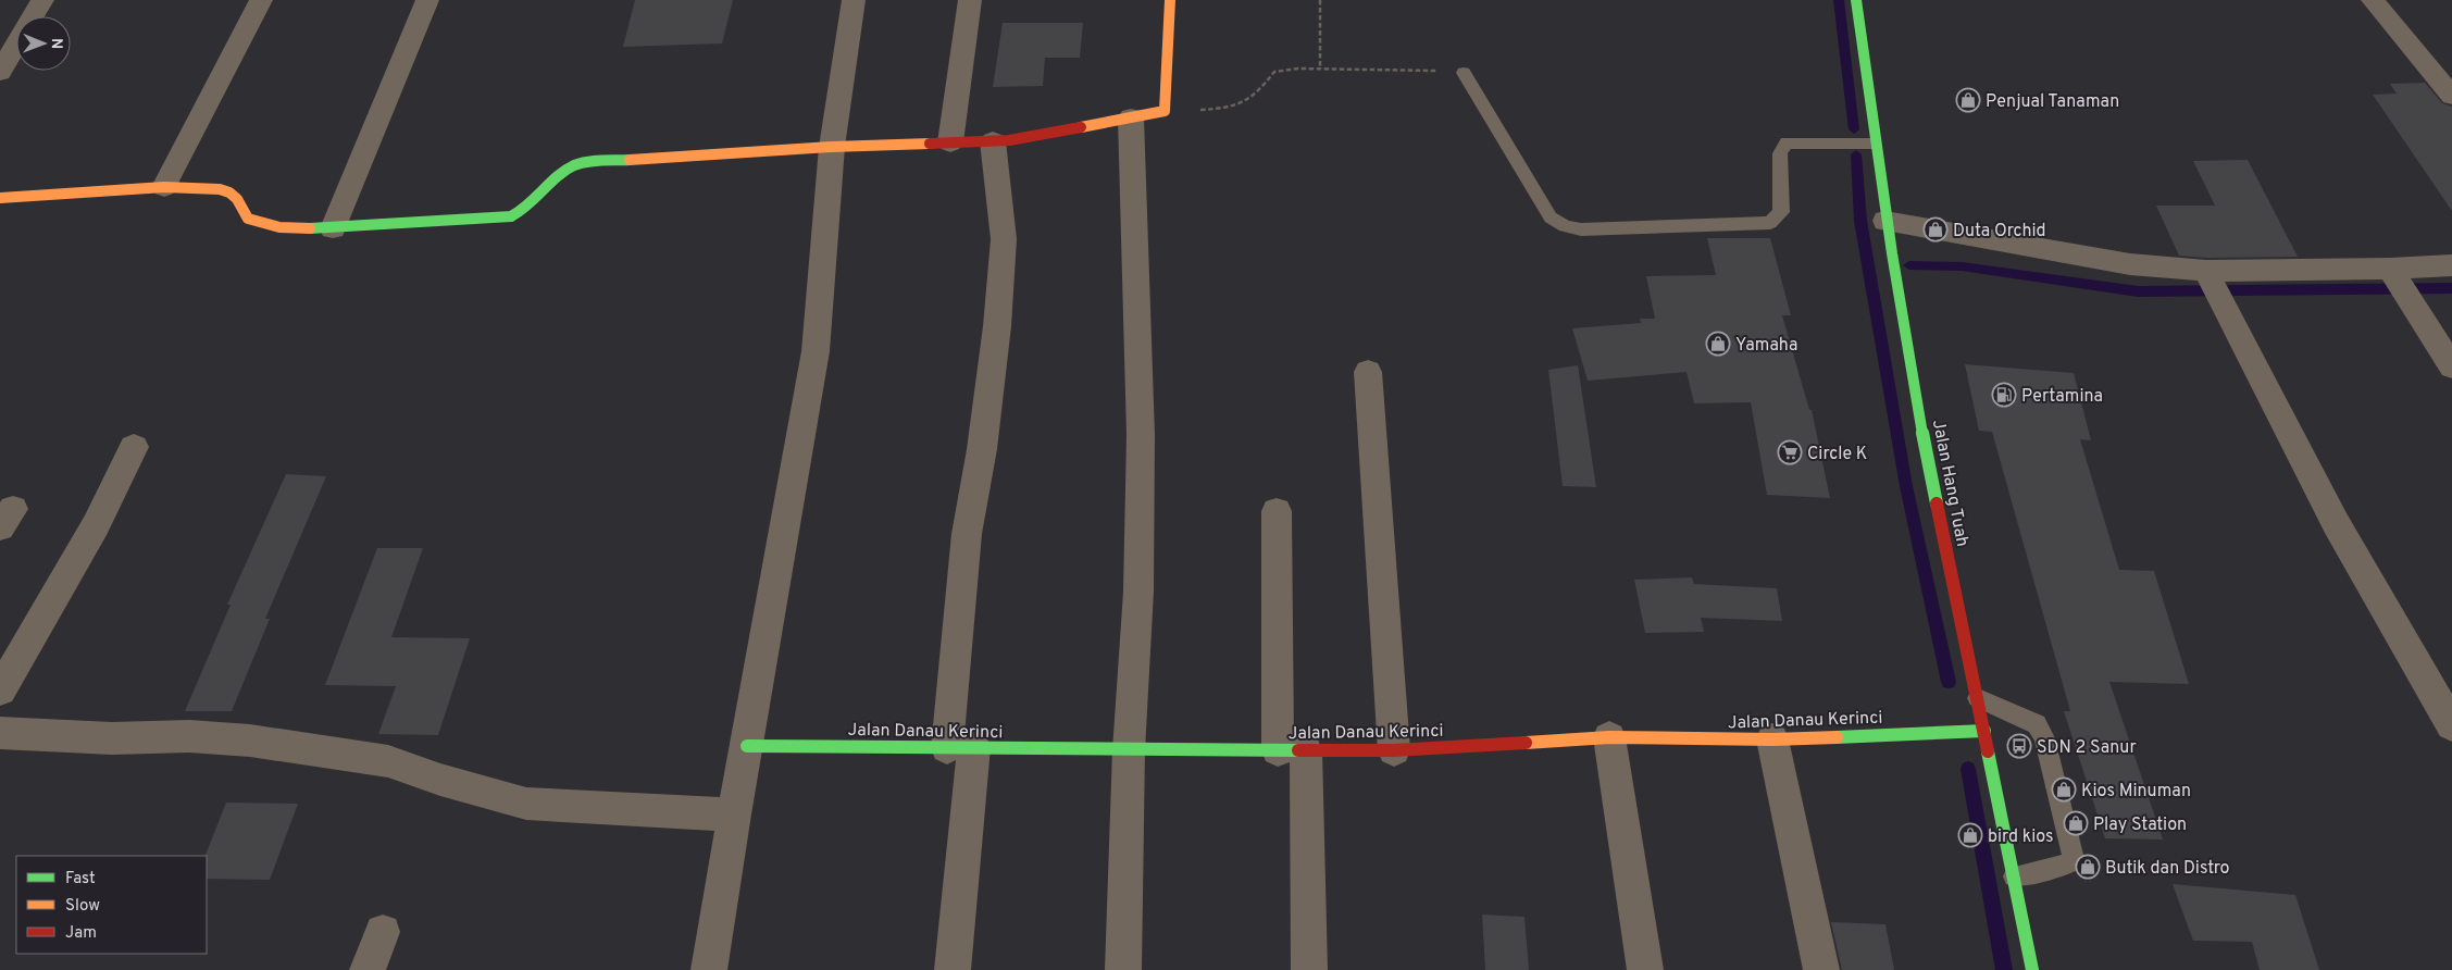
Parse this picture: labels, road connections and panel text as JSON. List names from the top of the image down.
{
  "streets": {
    "street": ["Jalan Hang Tuah", "Jalan Danau Kerinci"]
  },
  "crossings": [
    ["Jalan Hang Tuah", "Jalan Danau Kerinci"]
  ],
  "places": {
    "shop": [
      "Penjual Tanaman",
      "Duta Orchid",
      "Yamaha",
      "Kios Minuman",
      "Play Station",
      "bird kios",
      "Butik dan Distro"
    ],
    "fuel station": ["Pertamina"],
    "supermarket": ["Circle K"],
    "bus stop": ["SDN 2 Sanur"]
  },
  "legend": ["Fast", "Slow", "Jam"],
  "north": "right"
}
